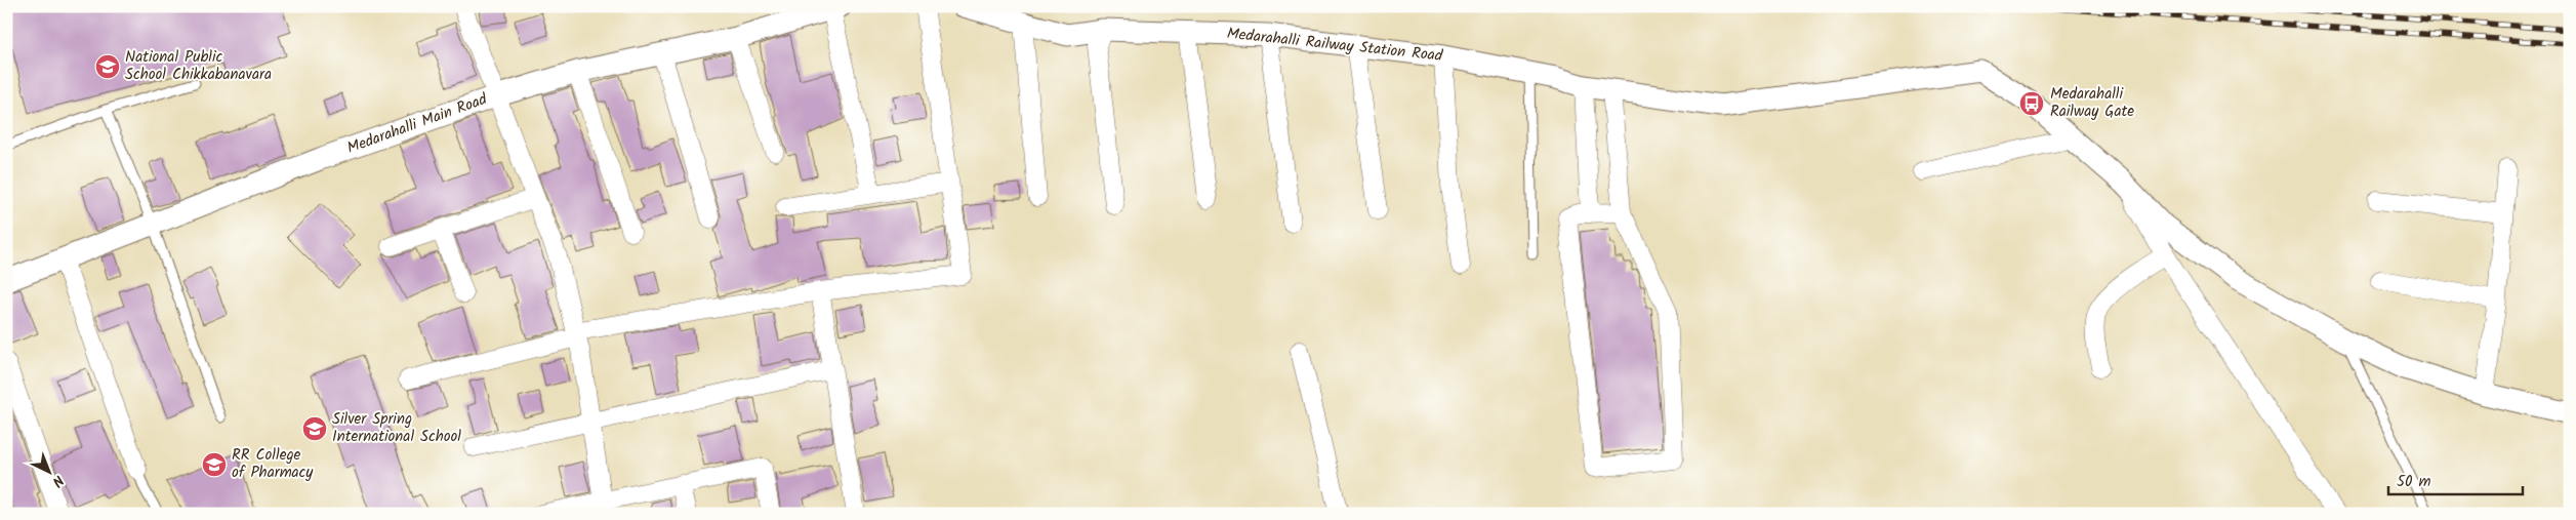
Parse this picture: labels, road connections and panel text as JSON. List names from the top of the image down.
{
  "streets": {
    "street": ["Medarahalli Railway Station Road", "Medarahalli Main Road"]
  },
  "places": {
    "school or university": ["National Public School Chikkabanavara", "Silver Spring International School", "RR College of Pharmacy"],
    "bus stop": ["Medarahalli Railway Gate"]
  },
  "scale_bar": "50 m",
  "north": "bottom right"
}
